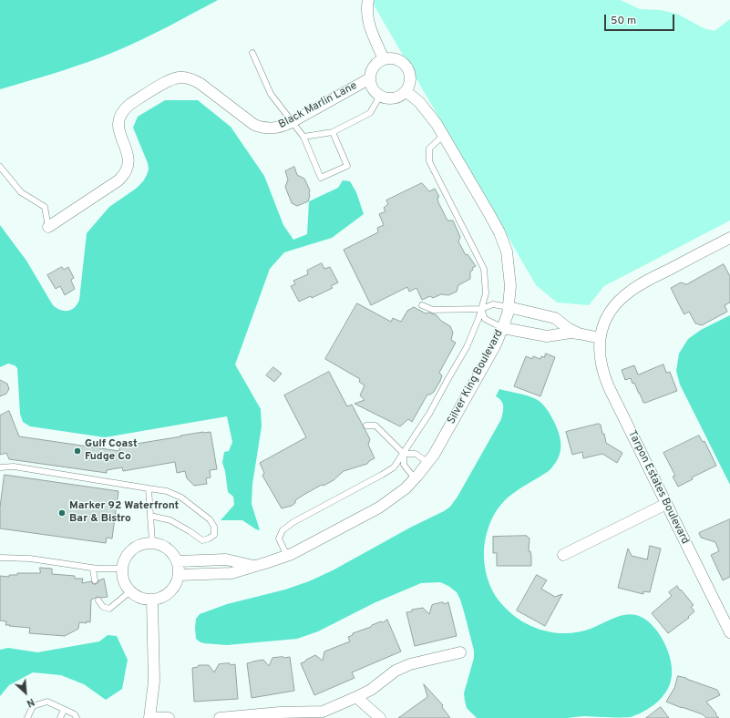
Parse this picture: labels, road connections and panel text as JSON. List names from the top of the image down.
{
  "streets": {
    "street": ["Black Marlin Lane", "Silver King Boulevard", "Tarpon Estates Boulevard"]
  },
  "crossings": [
    ["Black Marlin Lane", "Silver King Boulevard"]
  ],
  "places": ["Gulf Coast Fudge Co", "Marker 92 Waterfront Bar & Bistro"],
  "scale_bar": "50 m",
  "north": "bottom right"
}
